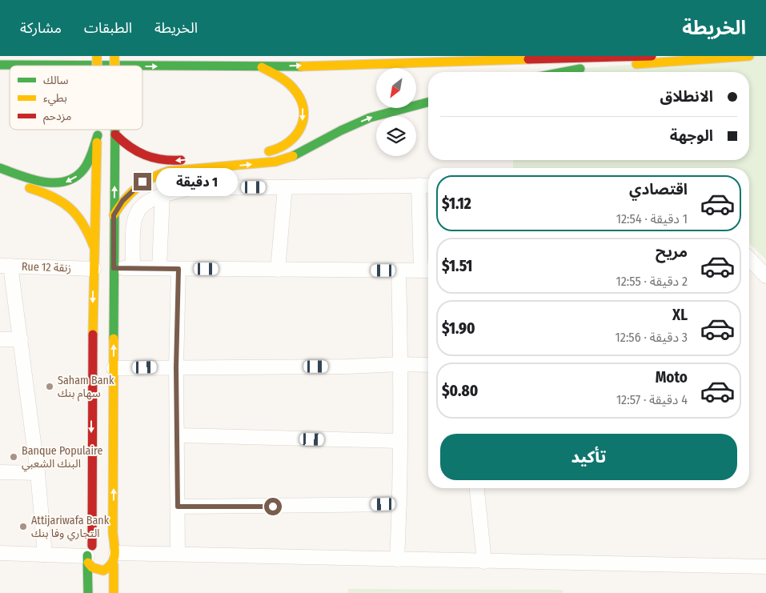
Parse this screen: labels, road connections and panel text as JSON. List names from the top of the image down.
{
  "streets": {
    "street": ["Rue 12 زنقة"]
  },
  "places": ["Saham Bank سهام بنك", "Banque Populaire البنك الشعبي", "Attijariwafa Bank التجاري وفا بنك"],
  "legend": ["سالك", "بطيء", "مزدحم"],
  "north": "bottom left",
  "page": {
    "header": "الخريطة",
    "nav": ["الخريطة", "الطبقات", "مشاركة"],
    "banner": ["الانطلاق", "الوجهة"],
    "bubble": "1 دقيقة",
    "list": [
      {
        "name": "اقتصادي",
        "note": "1 دقيقة · 12:54",
        "value": "$1.12"
      },
      {
        "name": "مريح",
        "note": "2 دقيقة · 12:55",
        "value": "$1.51"
      },
      {
        "name": "XL",
        "note": "3 دقيقة · 12:56",
        "value": "$1.90"
      },
      {
        "name": "Moto",
        "note": "4 دقيقة · 12:57",
        "value": "$0.80"
      }
    ],
    "buttons": "تأكيد"
  }
}
